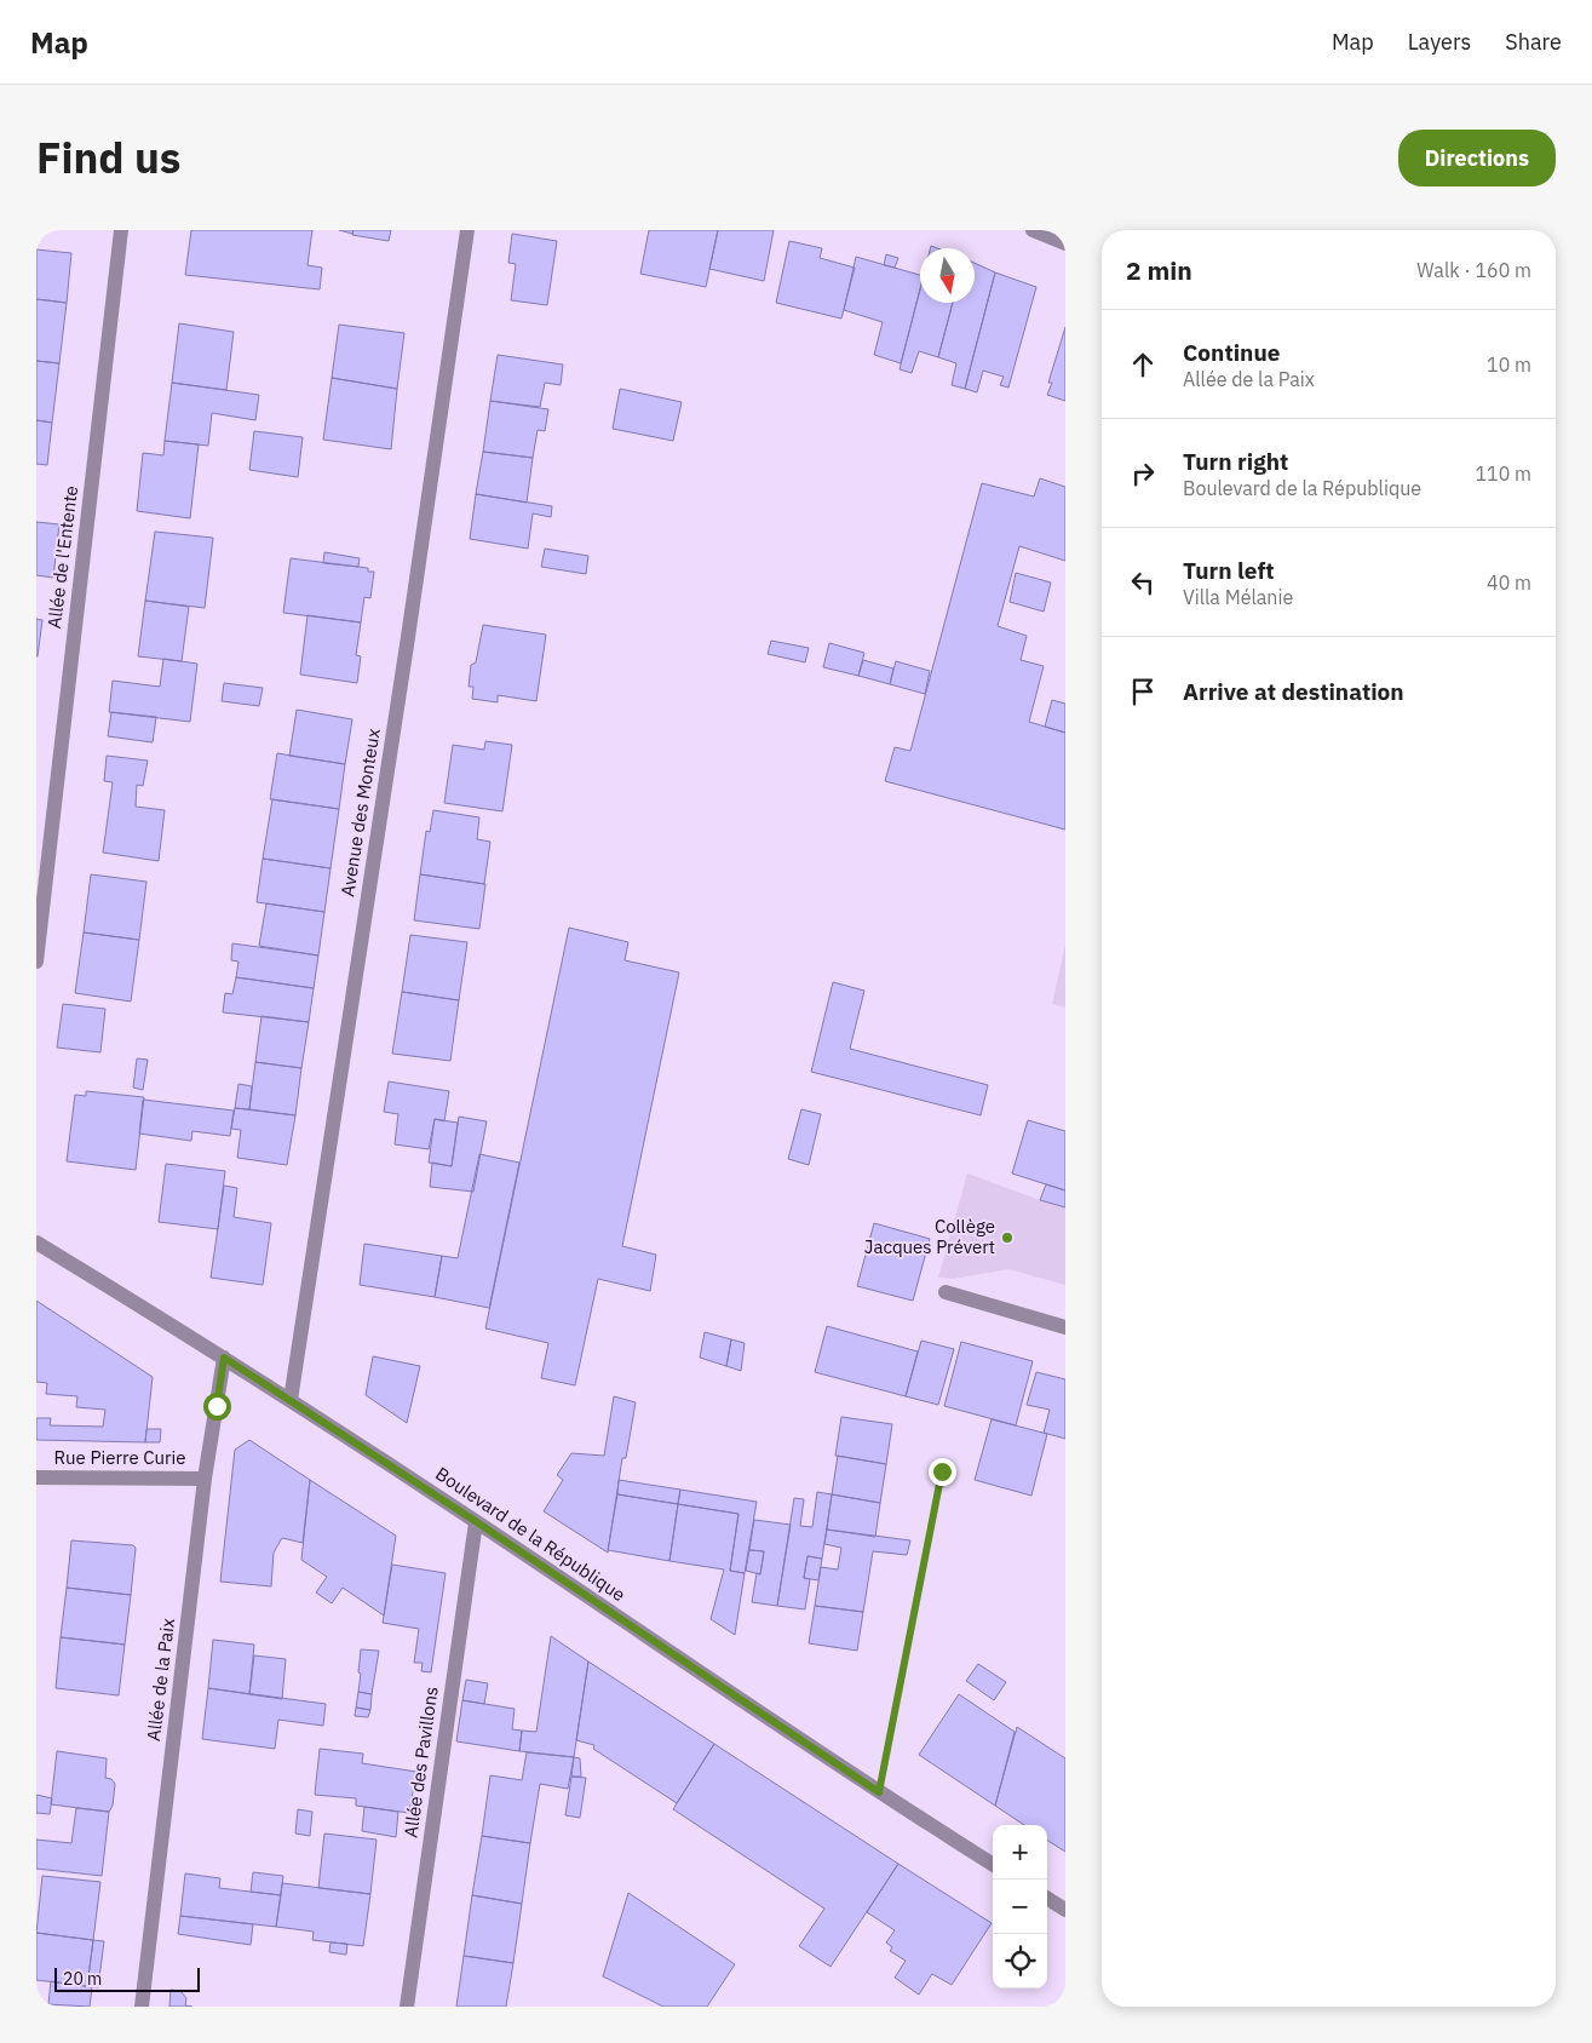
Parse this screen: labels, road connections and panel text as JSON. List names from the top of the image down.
{
  "streets": {
    "street": [
      "Allée de l'Entente",
      "Avenue des Monteux",
      "Rue Pierre Curie",
      "Boulevard de la République",
      "Allée de la Paix",
      "Allée des Pavillons"
    ]
  },
  "crossings": [
    ["Avenue des Monteux", "Boulevard de la République"],
    ["Rue Pierre Curie", "Allée de la Paix"],
    ["Boulevard de la République", "Allée de la Paix"],
    ["Boulevard de la République", "Allée des Pavillons"]
  ],
  "places": ["Collège Jacques Prévert"],
  "scale_bar": "20 m",
  "north": "bottom",
  "page": {
    "header": "Map",
    "nav": ["Map", "Layers", "Share"],
    "title": "Find us",
    "buttons": "Directions",
    "heading": ["2 min", "Walk · 160 m"],
    "list": [
      ["Continue", "Allée de la Paix", "10 m"],
      ["Turn right", "Boulevard de la République", "110 m"],
      ["Turn left", "Villa Mélanie", "40 m"],
      "Arrive at destination"
    ],
    "map_buttons": ["+", "−"],
    "scale": "20 m"
  }
}
